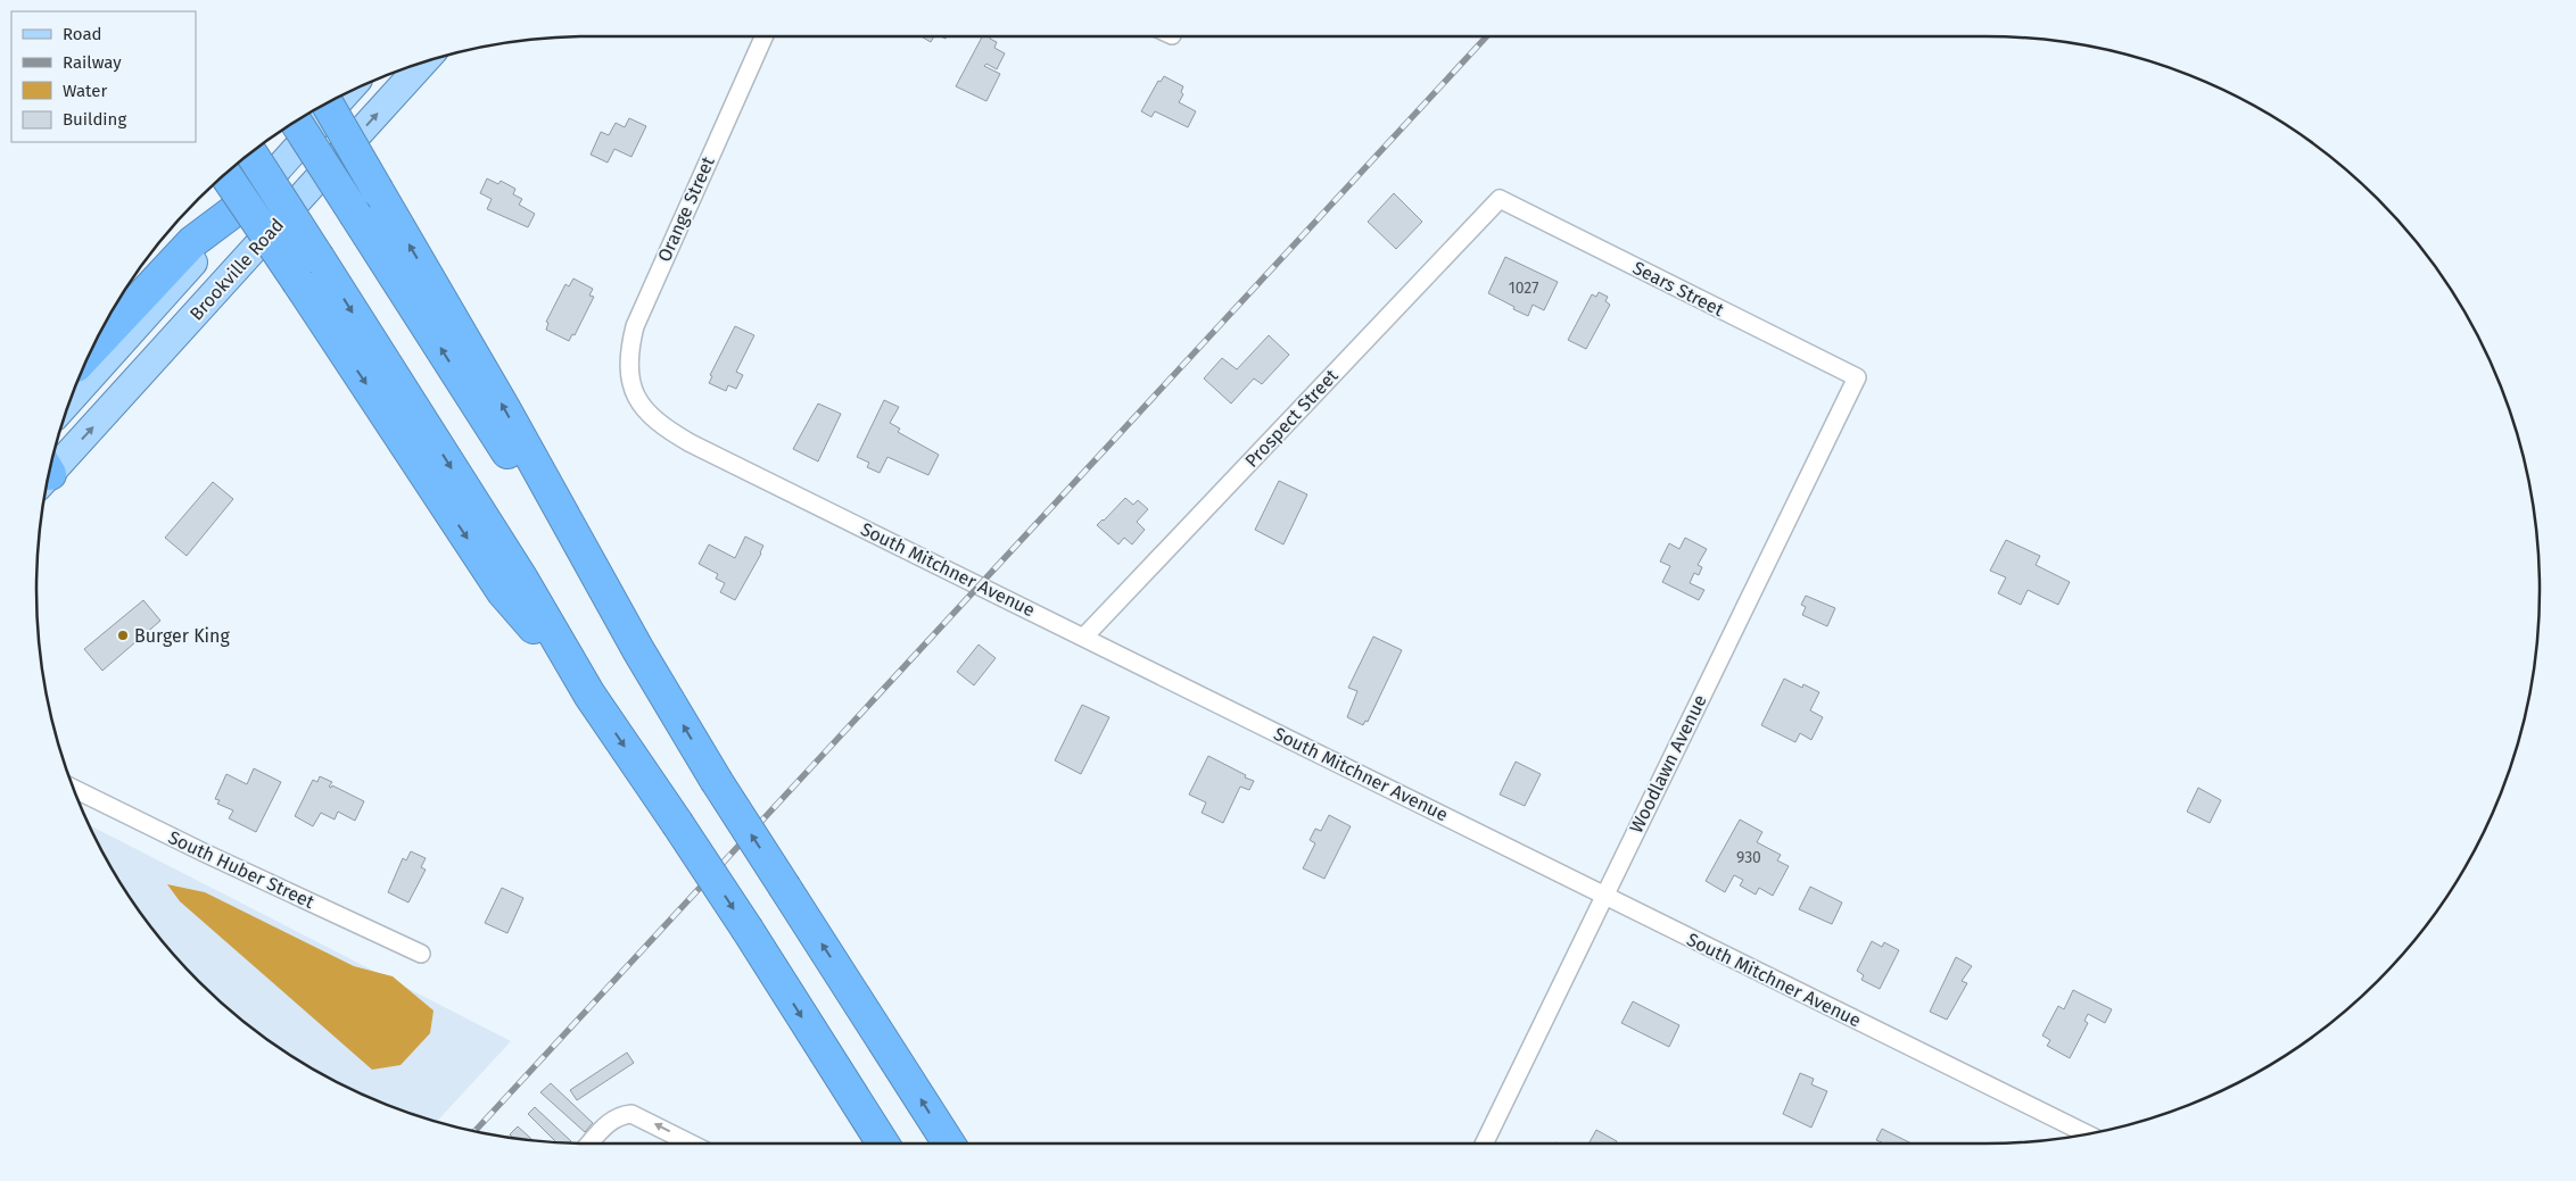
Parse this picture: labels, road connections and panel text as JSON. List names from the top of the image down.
{
  "streets": {
    "main road": ["Brookville Road"],
    "street": [
      "Orange Street",
      "Sears Street",
      "Prospect Street",
      "South Mitchner Avenue",
      "Woodlawn Avenue",
      "South Huber Street"
    ]
  },
  "crossings": [
    ["Orange Street", "South Mitchner Avenue"],
    ["Sears Street", "Prospect Street"],
    ["Sears Street", "Woodlawn Avenue"],
    ["Prospect Street", "South Mitchner Avenue"],
    ["South Mitchner Avenue", "Woodlawn Avenue"]
  ],
  "places": ["Burger King"],
  "house_numbers": ["1027", "930"],
  "legend": [
    "Road",
    "Railway",
    "Water",
    "Building"
  ]
}
